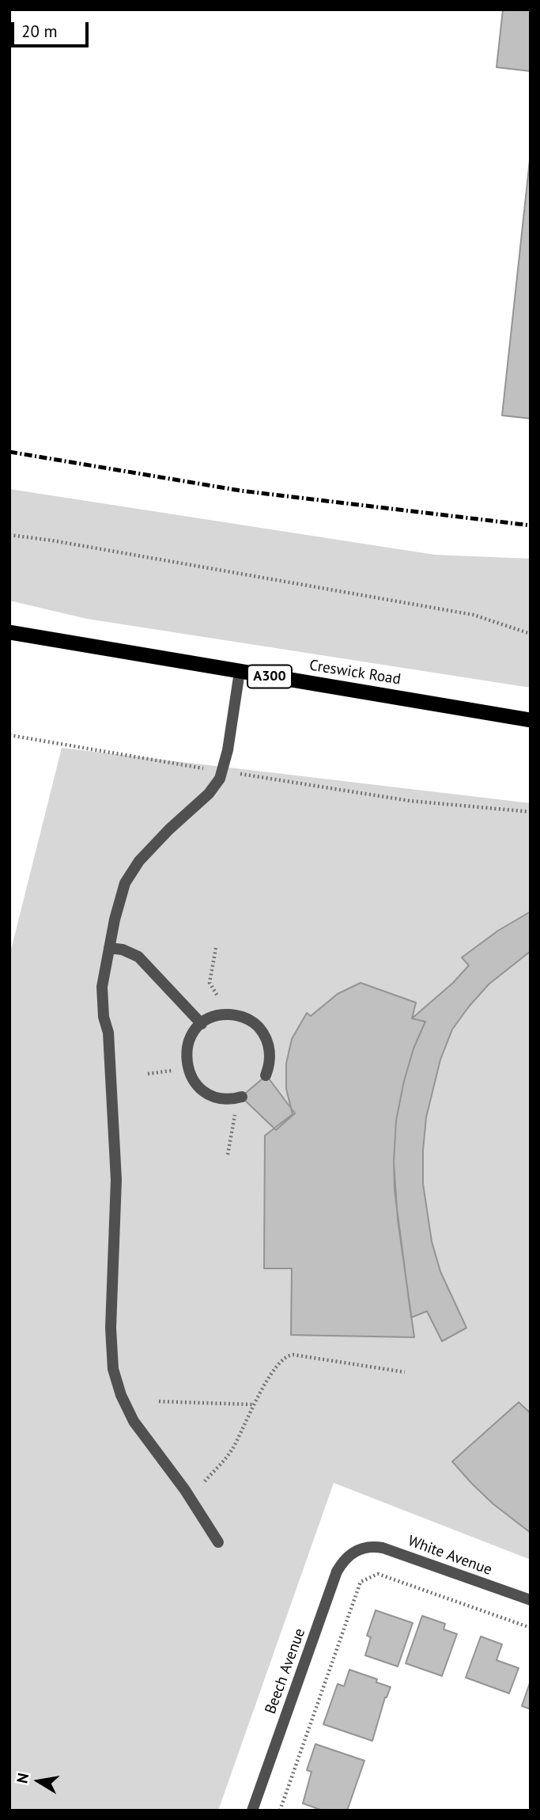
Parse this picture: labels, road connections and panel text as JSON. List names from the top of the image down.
{
  "streets": {
    "highway": ["Creswick Road", "A300"],
    "street": ["White Avenue", "Beech Avenue"]
  },
  "crossings": [
    ["White Avenue", "Beech Avenue"]
  ],
  "scale_bar": "20 m",
  "north": "left"
}
